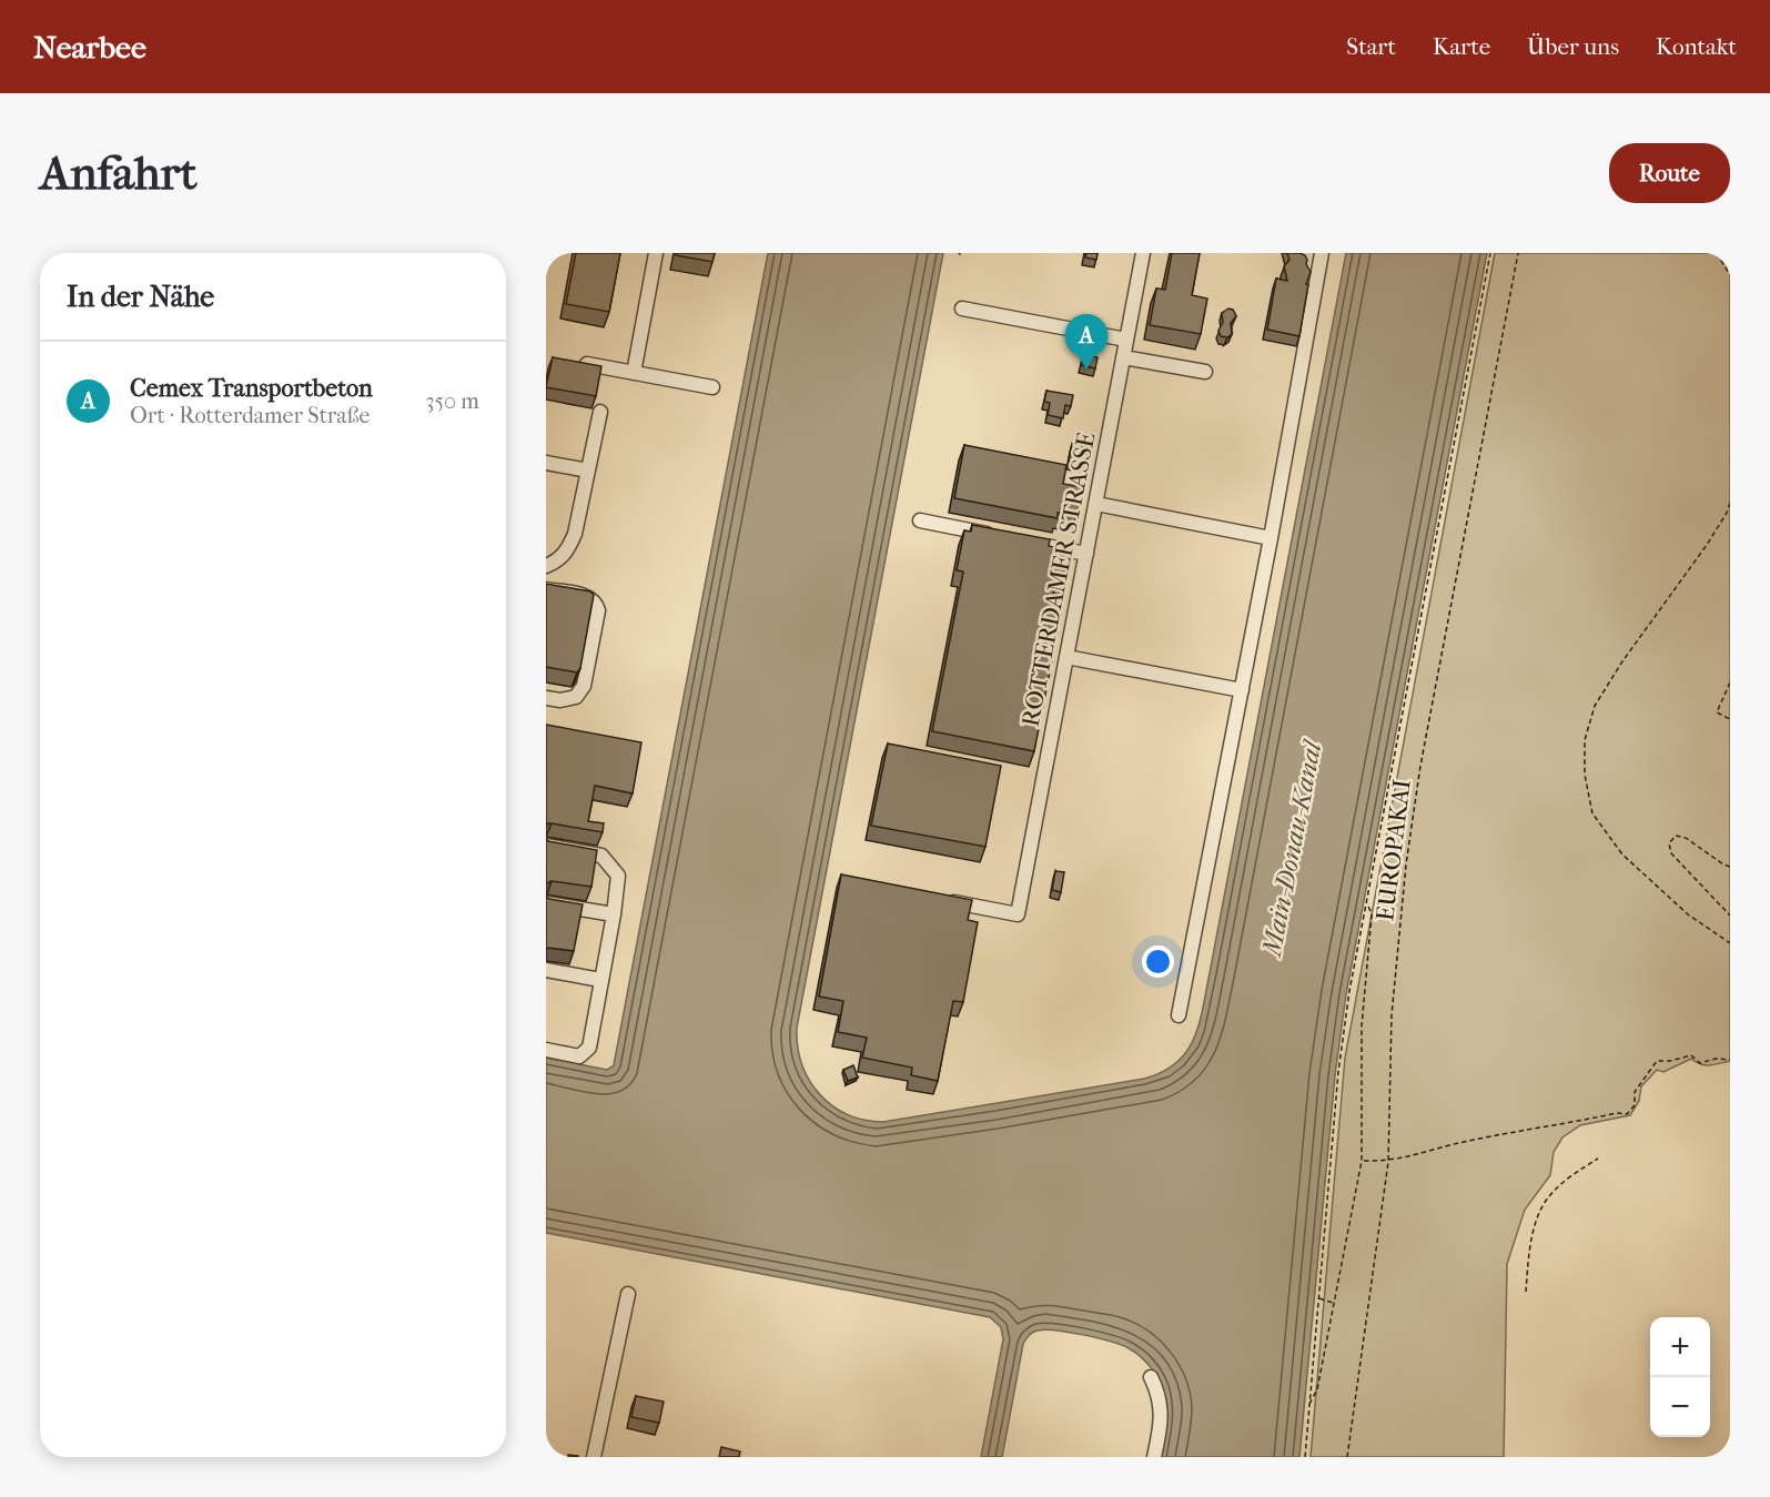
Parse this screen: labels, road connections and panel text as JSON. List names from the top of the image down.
{
  "streets": {
    "street": ["ROTTERDAMER STRASSE"],
    "path": ["EUROPAKAI"]
  },
  "water": ["Main-Donau-Kanal"],
  "page": {
    "header": "Nearbee",
    "nav": [
      "Start",
      "Karte",
      "Über uns",
      "Kontakt"
    ],
    "buttons": "Route",
    "title": "Anfahrt",
    "heading": "In der Nähe",
    "pins": "A",
    "list": [
      {
        "mark": "A",
        "name": "Cemex Transportbeton",
        "note": "Ort · Rotterdamer Straße",
        "value": "350 m"
      }
    ],
    "map_buttons": ["+", "−"]
  }
}
